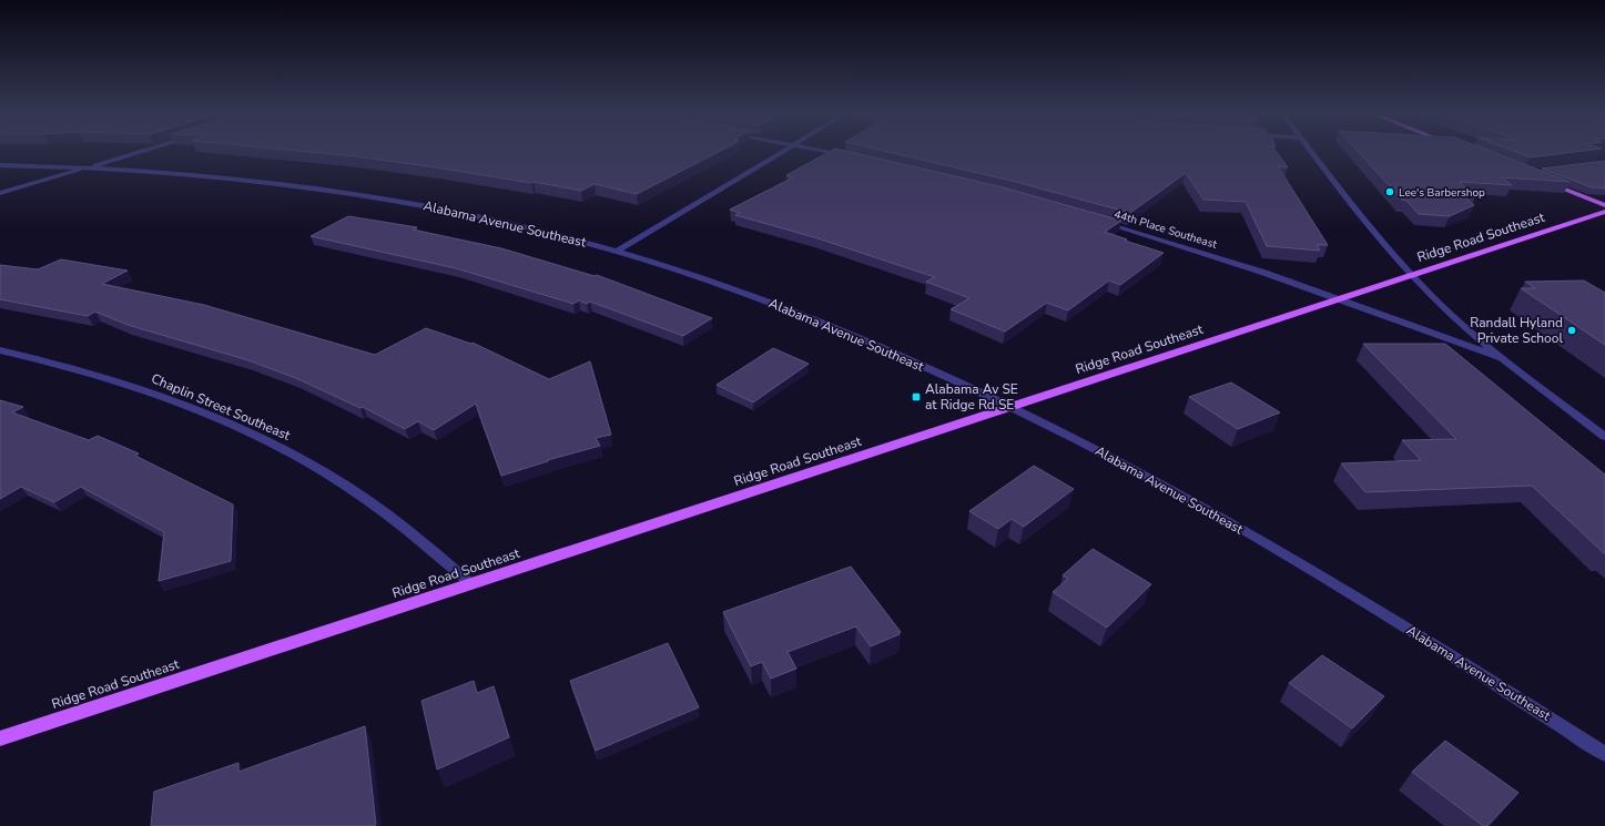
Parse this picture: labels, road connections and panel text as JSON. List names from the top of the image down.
{
  "streets": {
    "main road": ["Ridge Road Southeast"],
    "street": ["Alabama Avenue Southeast", "44th Place Southeast", "Chaplin Street Southeast"]
  },
  "crossings": [
    ["Alabama Avenue Southeast", "Ridge Road Southeast"],
    ["44th Place Southeast", "Ridge Road Southeast"],
    ["Ridge Road Southeast", "Chaplin Street Southeast"]
  ],
  "places": {
    "other": ["Lee's Barbershop", "Randall Hyland Private School"],
    "transit": ["Alabama Av SE at Ridge Rd SE"]
  }
}
